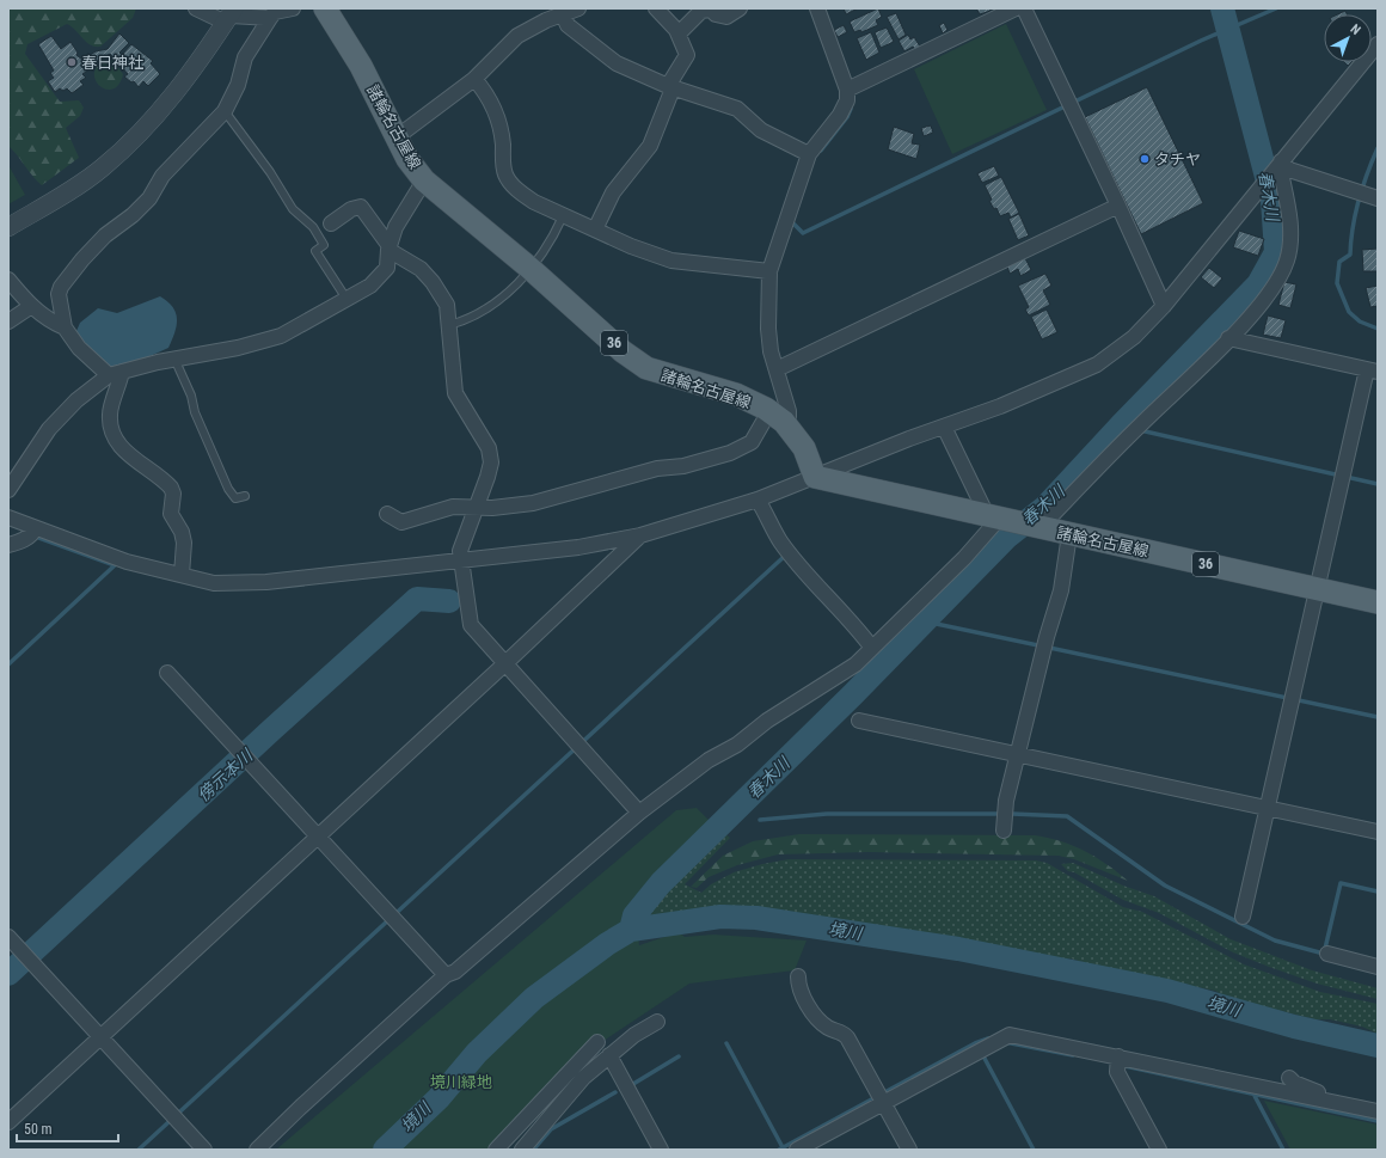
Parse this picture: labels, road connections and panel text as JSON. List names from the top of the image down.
{
  "streets": {
    "main road": ["諸輪名古屋線", "36"]
  },
  "water": ["春木川", "傍示本川", "境川"],
  "parks": ["境川緑地"],
  "places": ["春日神社", "タチヤ"],
  "scale_bar": "50 m",
  "north": "top right"
}
